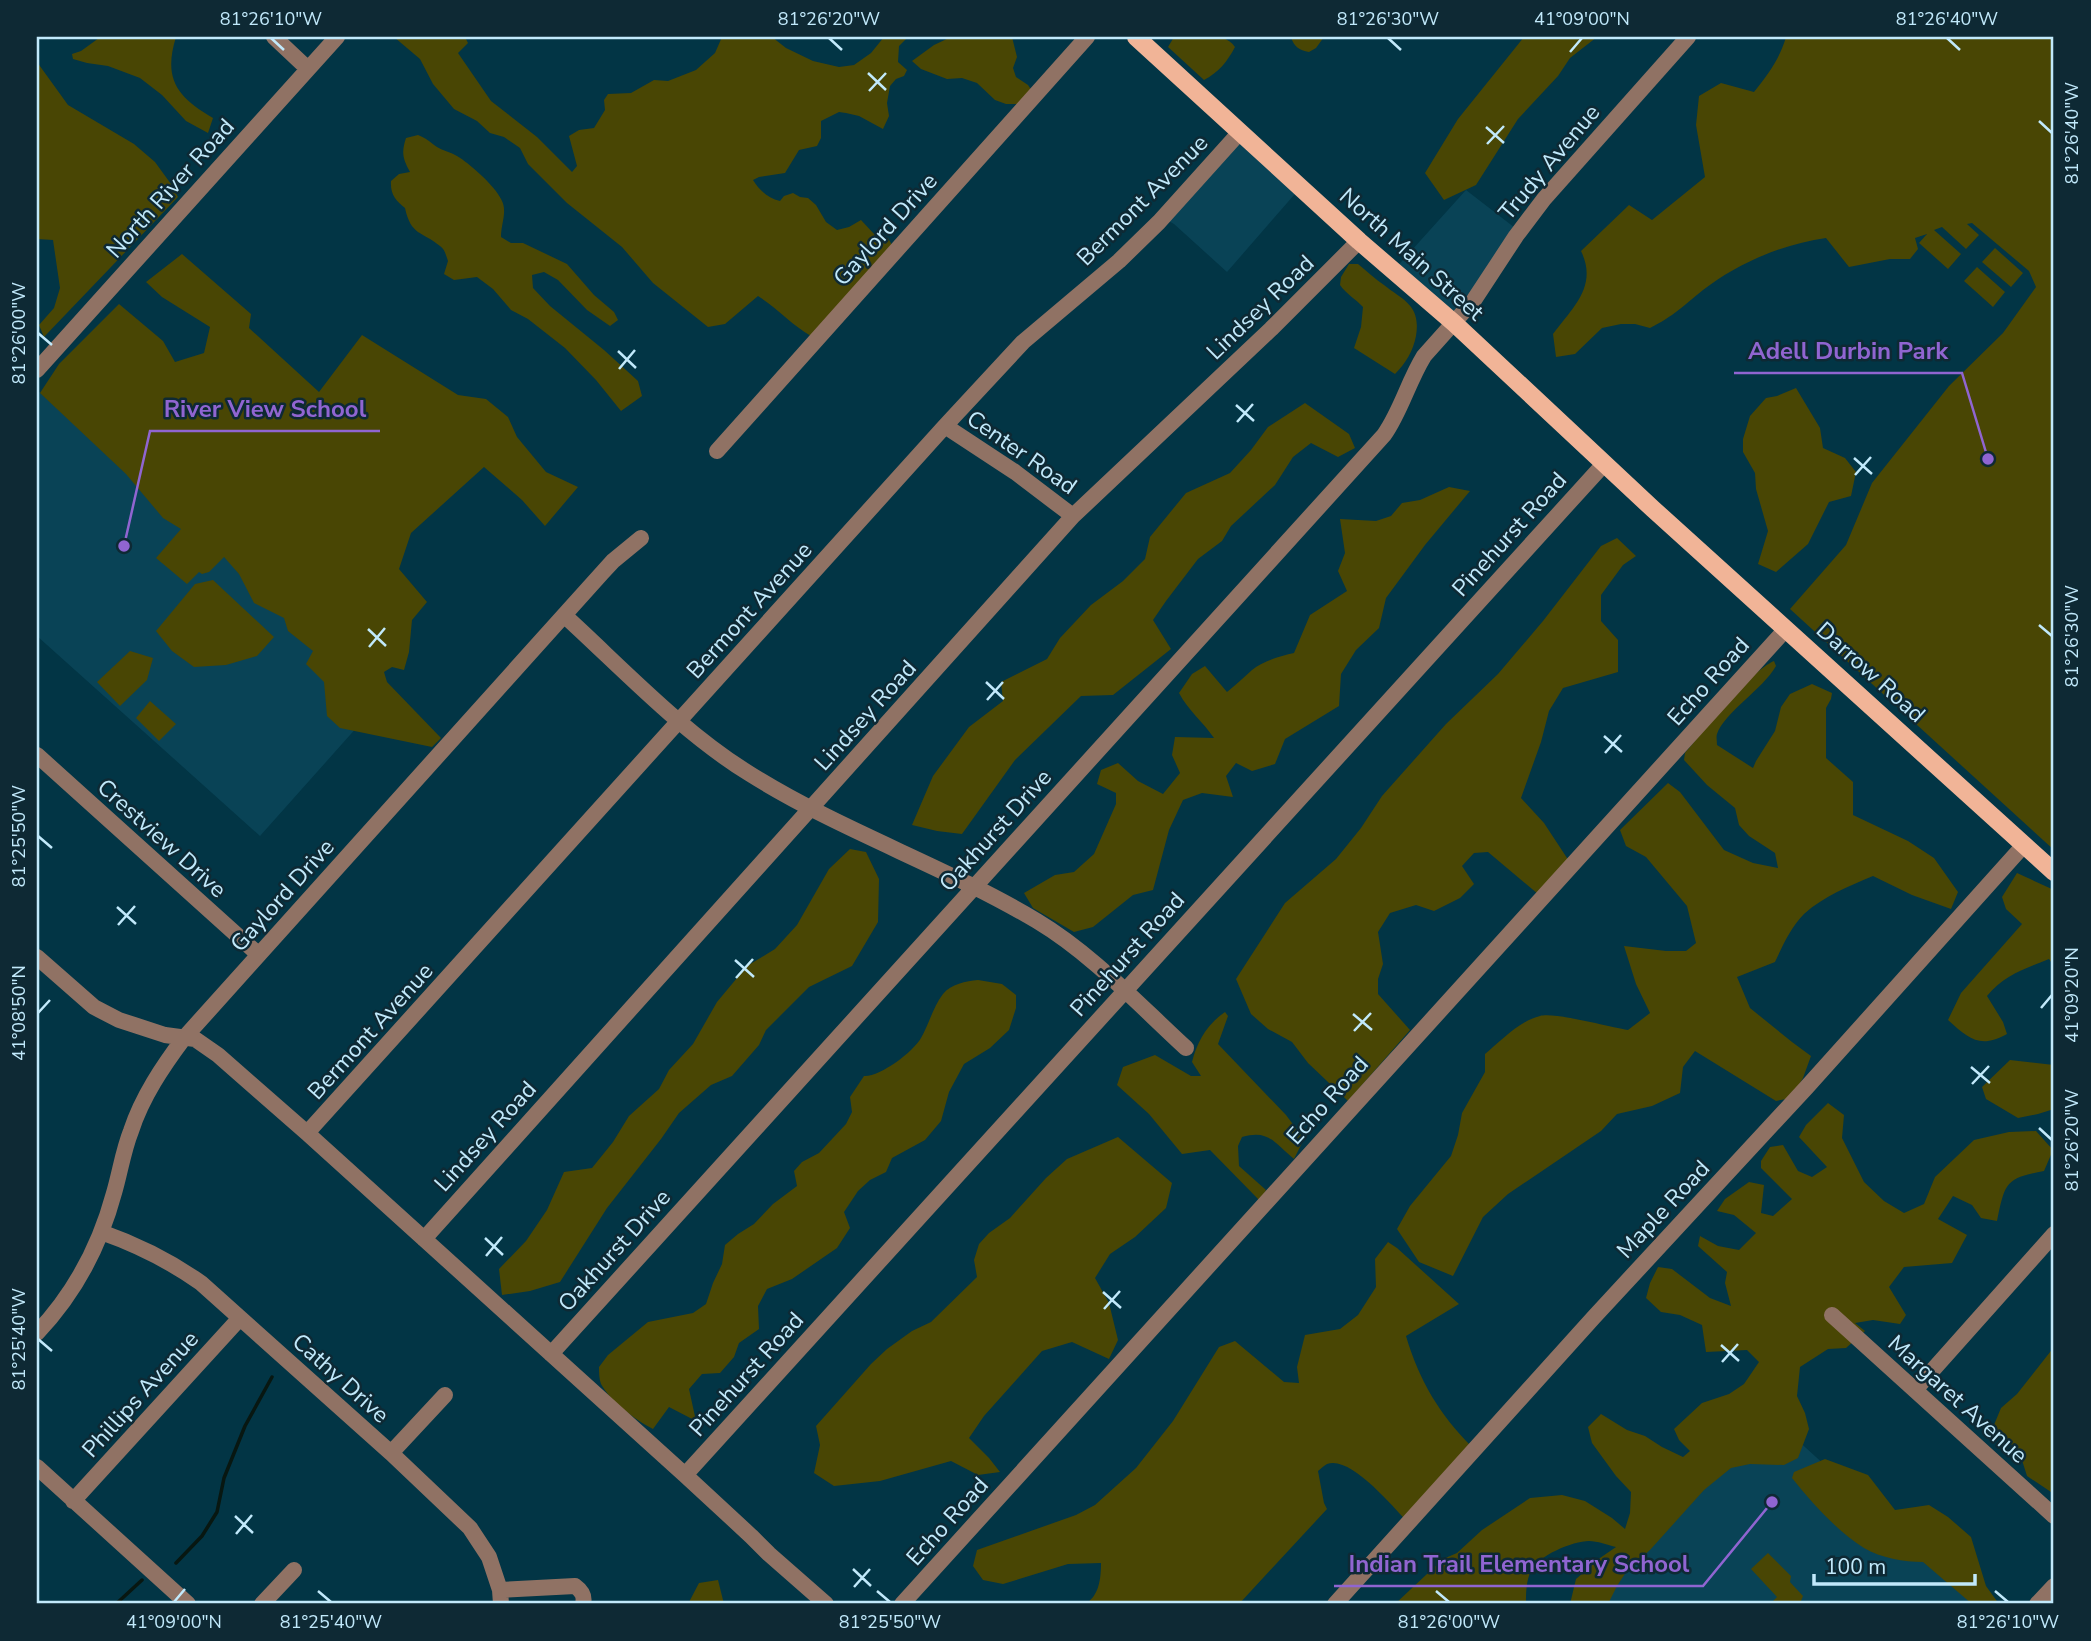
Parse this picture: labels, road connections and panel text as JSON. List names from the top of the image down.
{
  "streets": {
    "main road": ["North Main Street", "Darrow Road"],
    "street": [
      "Trudy Avenue",
      "North River Road",
      "Bermont Avenue",
      "Gaylord Drive",
      "Lindsey Road",
      "Center Road",
      "Pinehurst Road",
      "Echo Road",
      "Oakhurst Drive",
      "Crestview Drive",
      "Maple Road",
      "Cathy Drive",
      "Phillips Avenue",
      "Margaret Avenue"
    ]
  },
  "crossings": [
    ["Trudy Avenue", "North Main Street"],
    ["Trudy Avenue", "Oakhurst Drive"],
    ["Bermont Avenue", "North Main Street"],
    ["Bermont Avenue", "Center Road"],
    ["Gaylord Drive", "Crestview Drive"],
    ["Gaylord Drive", "Cathy Drive"],
    ["North Main Street", "Lindsey Road"],
    ["North Main Street", "Pinehurst Road"],
    ["North Main Street", "Darrow Road"],
    ["North Main Street", "Oakhurst Drive"],
    ["Lindsey Road", "Center Road"],
    ["Darrow Road", "Echo Road"],
    ["Darrow Road", "Maple Road"],
    ["Cathy Drive", "Phillips Avenue"]
  ],
  "places": ["Adell Durbin Park", "River View School", "Indian Trail Elementary School"],
  "scale_bar": "100 m",
  "coordinates": [
    "81°26'10\"W",
    "81°26'20\"W",
    "81°26'30\"W",
    "41°09'00\"N",
    "81°26'40\"W",
    "81°26'00\"W",
    "81°25'50\"W",
    "41°09'20\"N",
    "41°08'50\"N",
    "81°25'40\"W"
  ]
}
